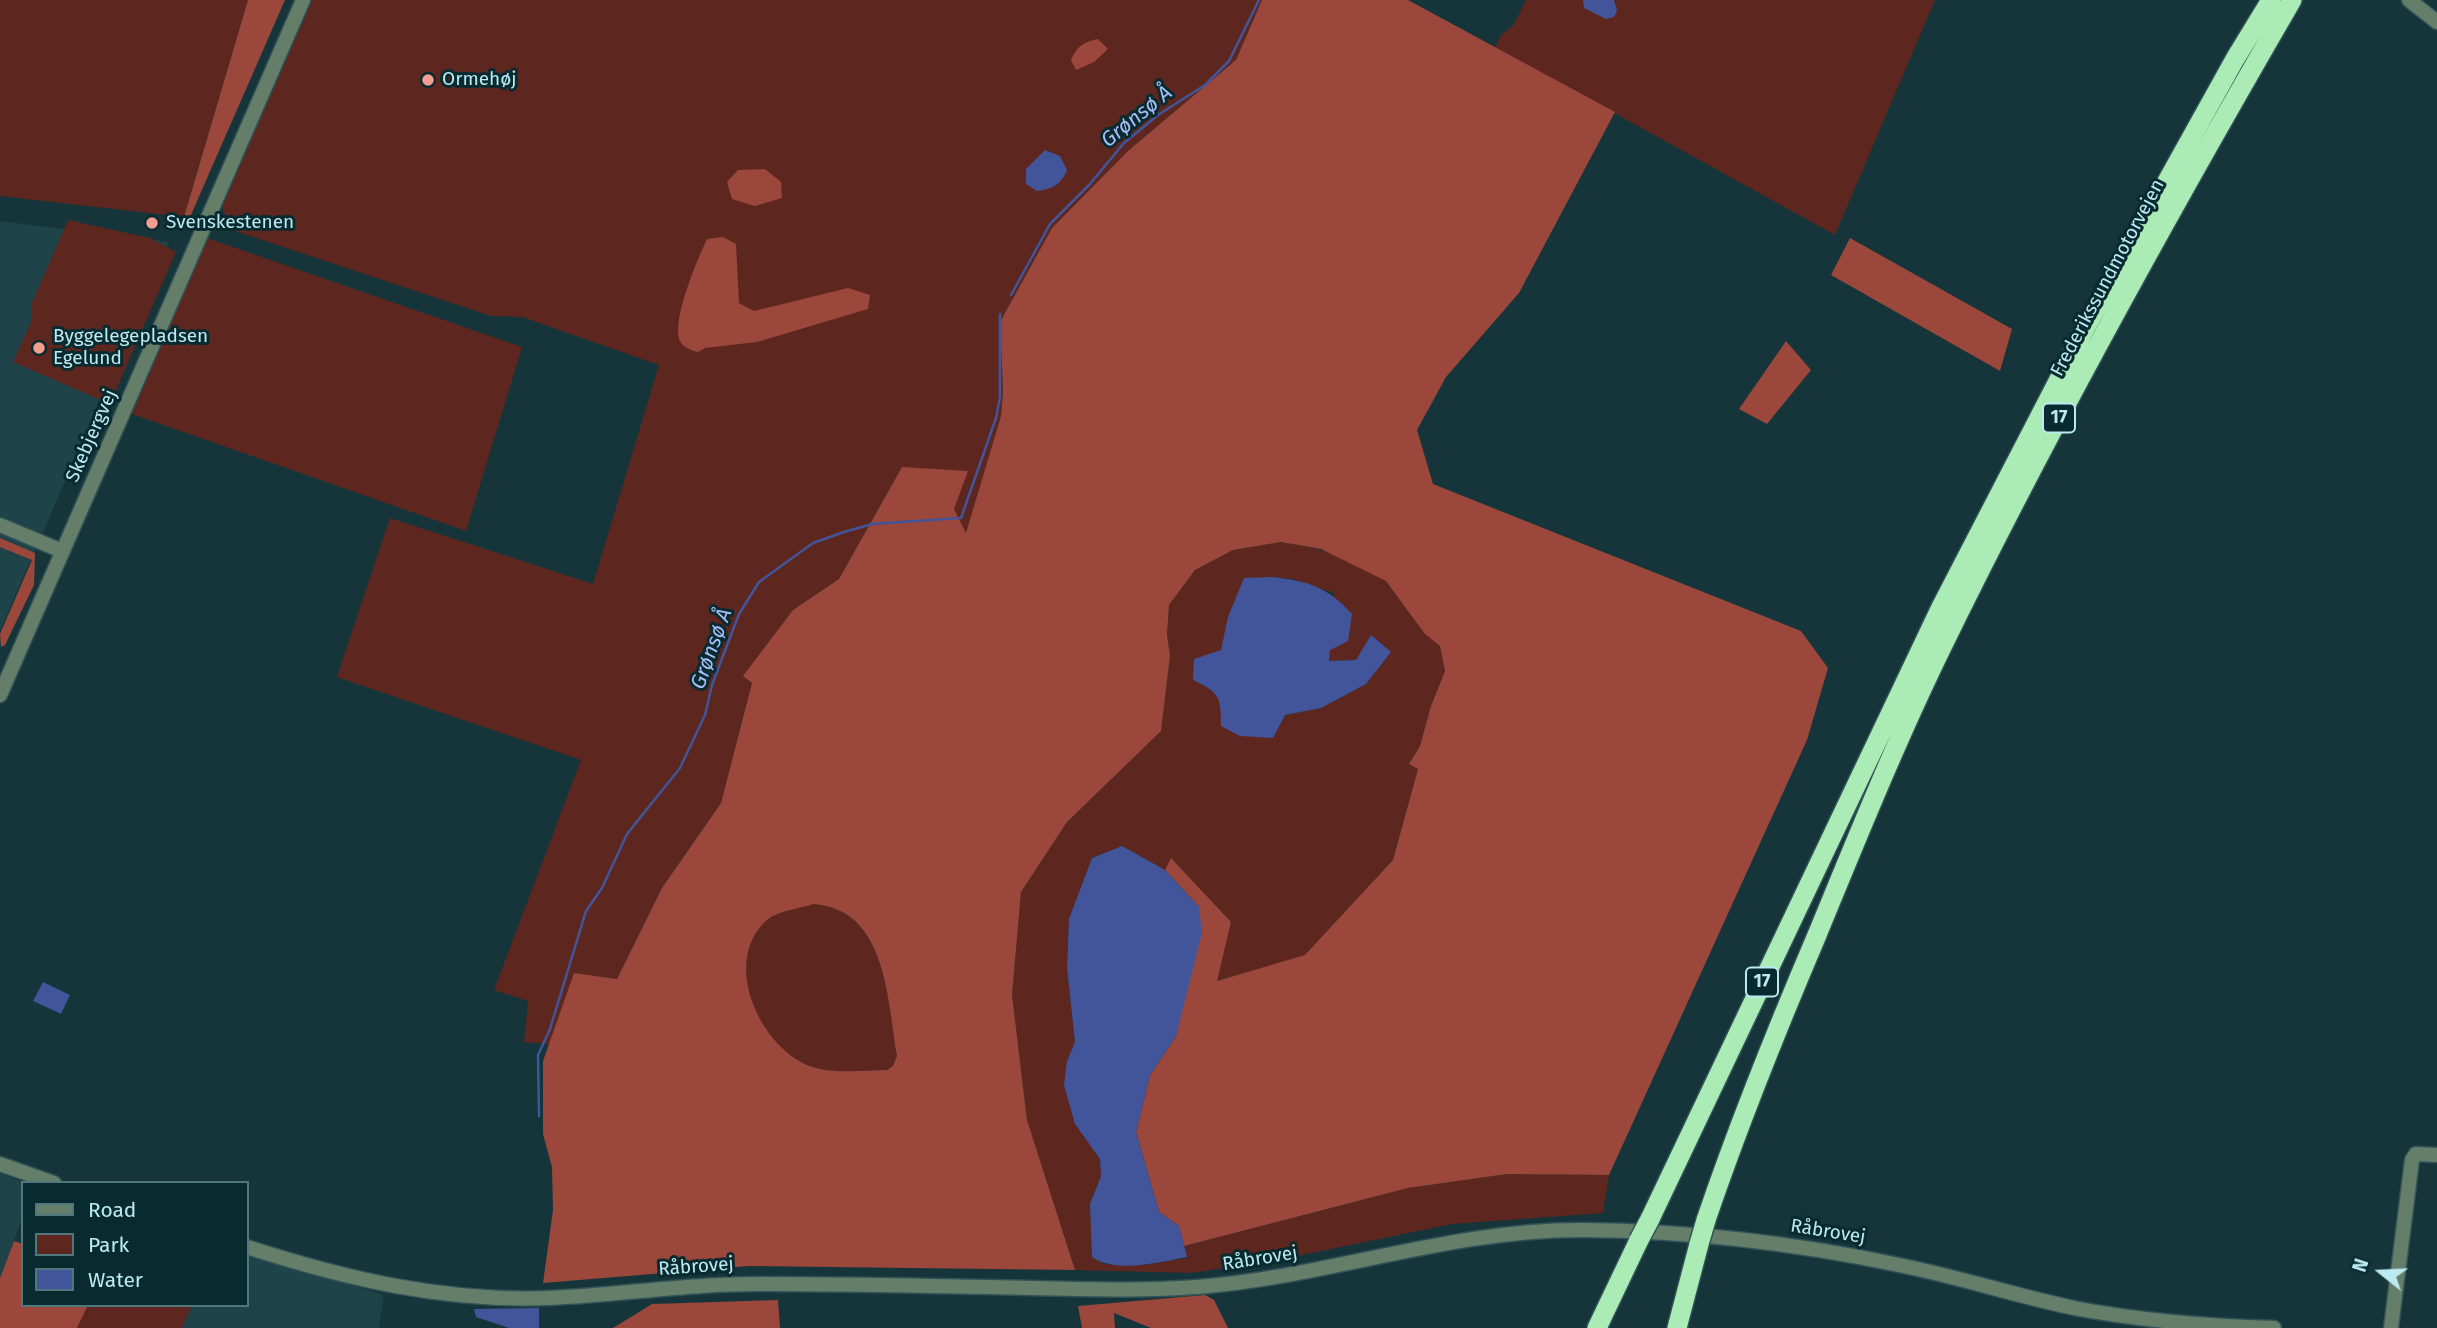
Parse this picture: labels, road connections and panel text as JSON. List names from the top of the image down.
{
  "streets": {
    "highway": ["Frederikssundmotorvejen", "17"],
    "street": ["Skebjergvej", "Råbrovej"]
  },
  "water": ["Grønsø Å"],
  "places": ["Ormehøj", "Svenskestenen", "Byggelegepladsen Egelund"],
  "legend": ["Road", "Park", "Water"],
  "north": "left"
}
